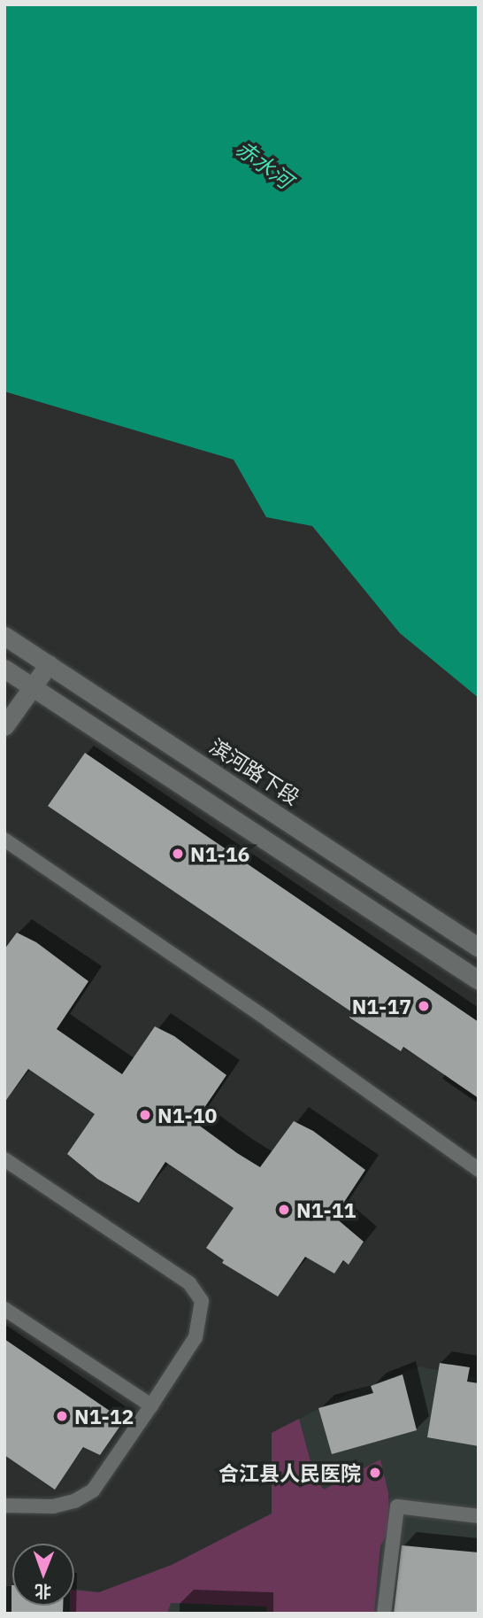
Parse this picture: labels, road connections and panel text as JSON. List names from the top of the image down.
{
  "streets": {
    "street": ["滨河路下段"]
  },
  "water": ["赤水河"],
  "places": [
    "N1-16",
    "N1-17",
    "N1-10",
    "N1-11",
    "N1-12",
    "合江县人民医院"
  ],
  "north": "bottom"
}
